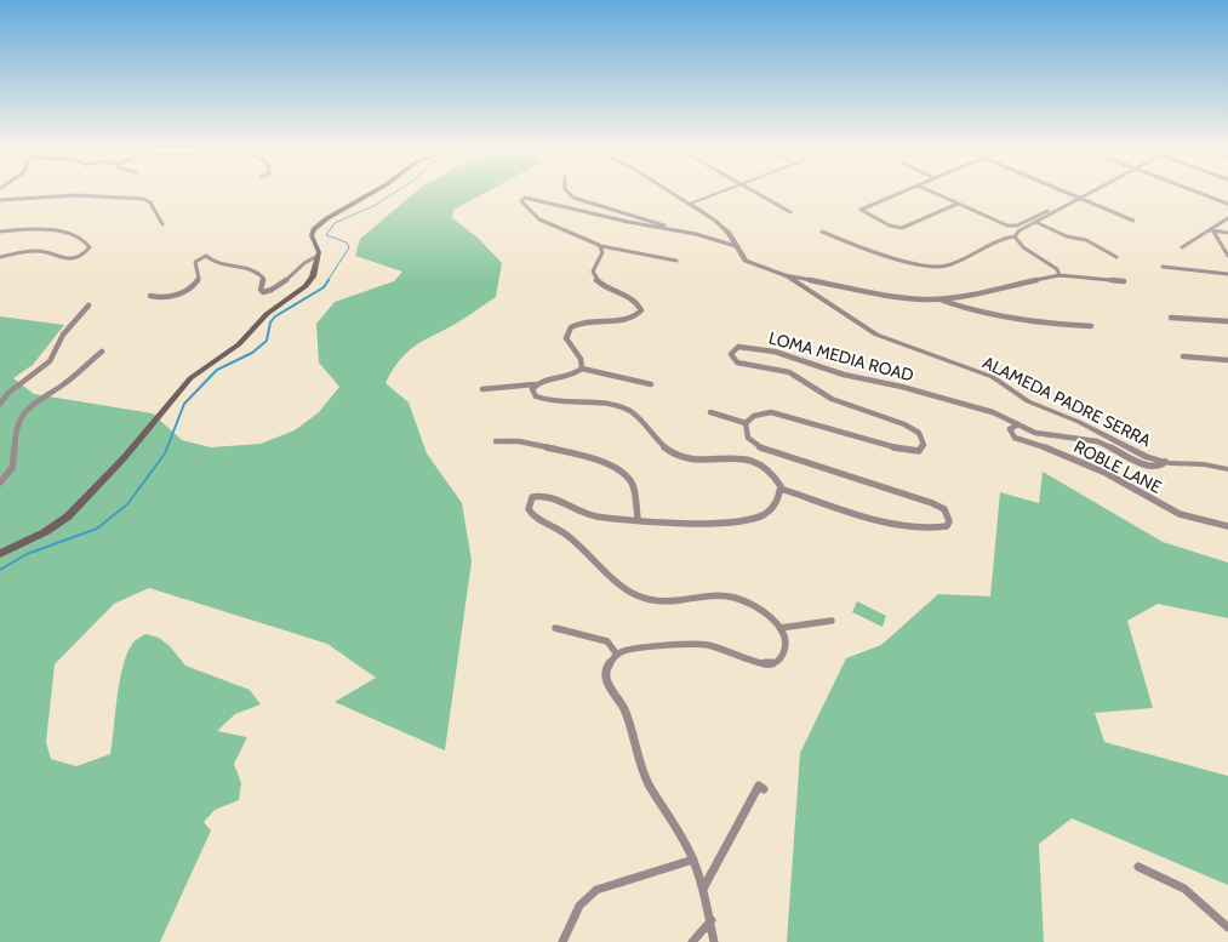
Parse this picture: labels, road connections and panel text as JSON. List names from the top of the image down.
{
  "streets": {
    "street": ["LOMA MEDIA ROAD", "ALAMEDA PADRE SERRA", "ROBLE LANE"]
  },
  "crossings": [
    ["LOMA MEDIA ROAD", "ALAMEDA PADRE SERRA"],
    ["LOMA MEDIA ROAD", "ROBLE LANE"]
  ]
}
